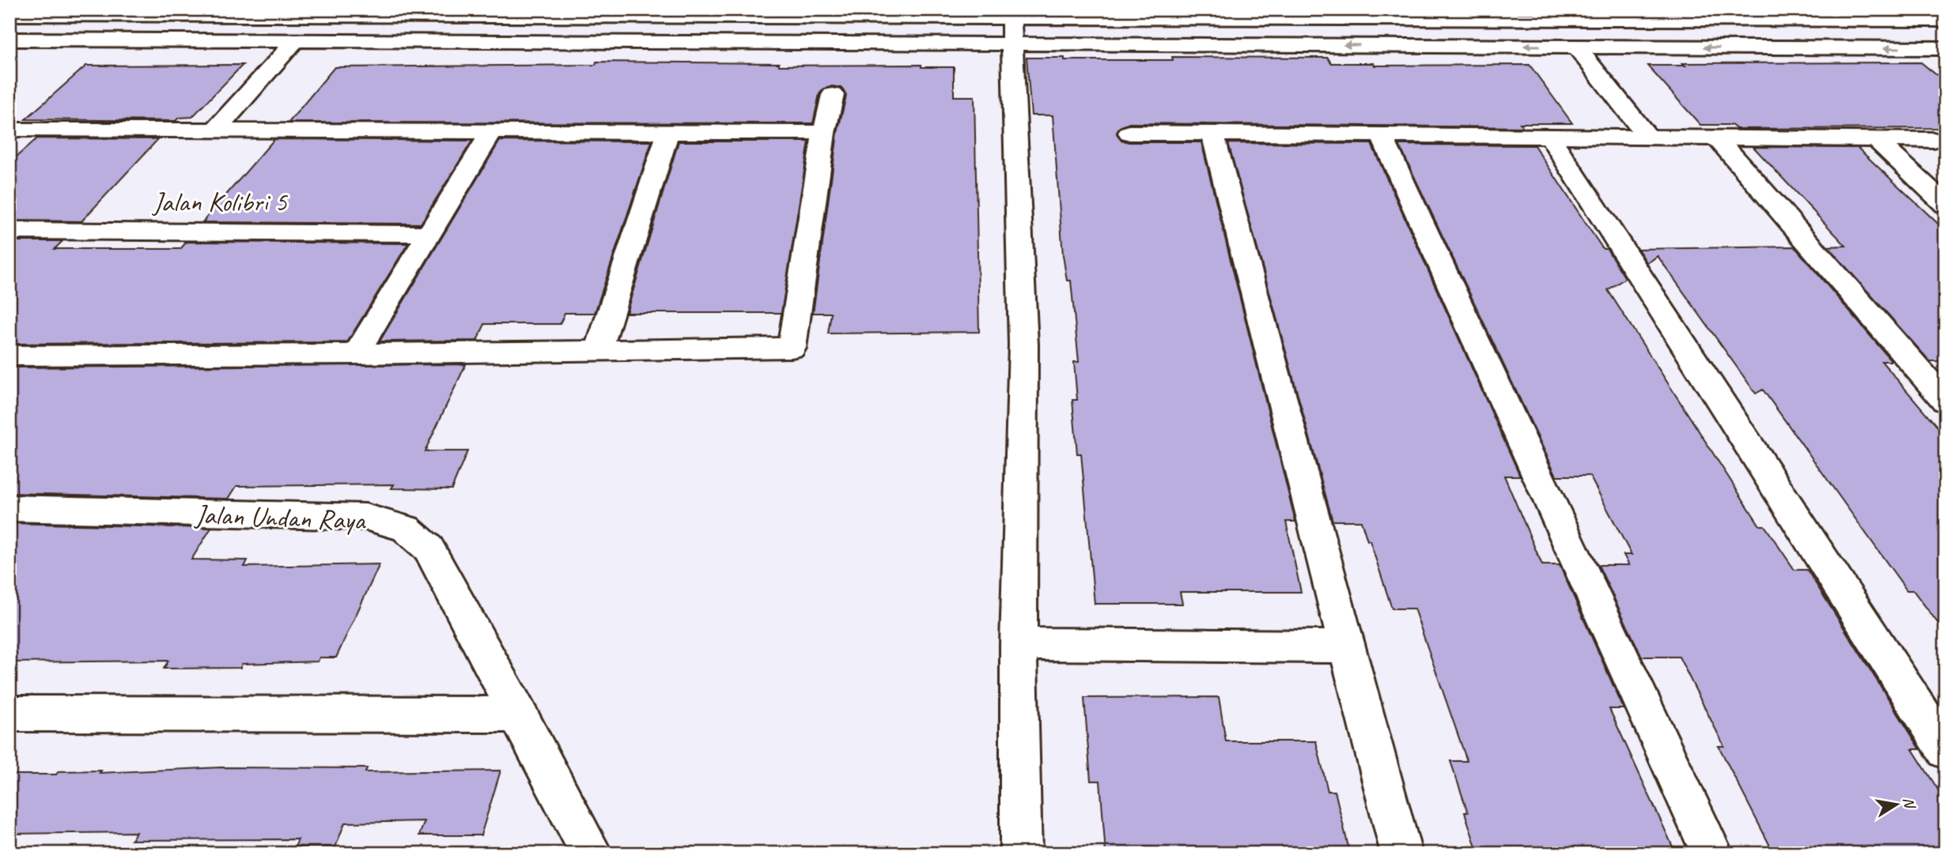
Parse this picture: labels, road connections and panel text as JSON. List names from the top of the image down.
{
  "streets": {
    "street": ["Jalan Kolibri 5", "Jalan Undan Raya"]
  },
  "north": "right"
}
